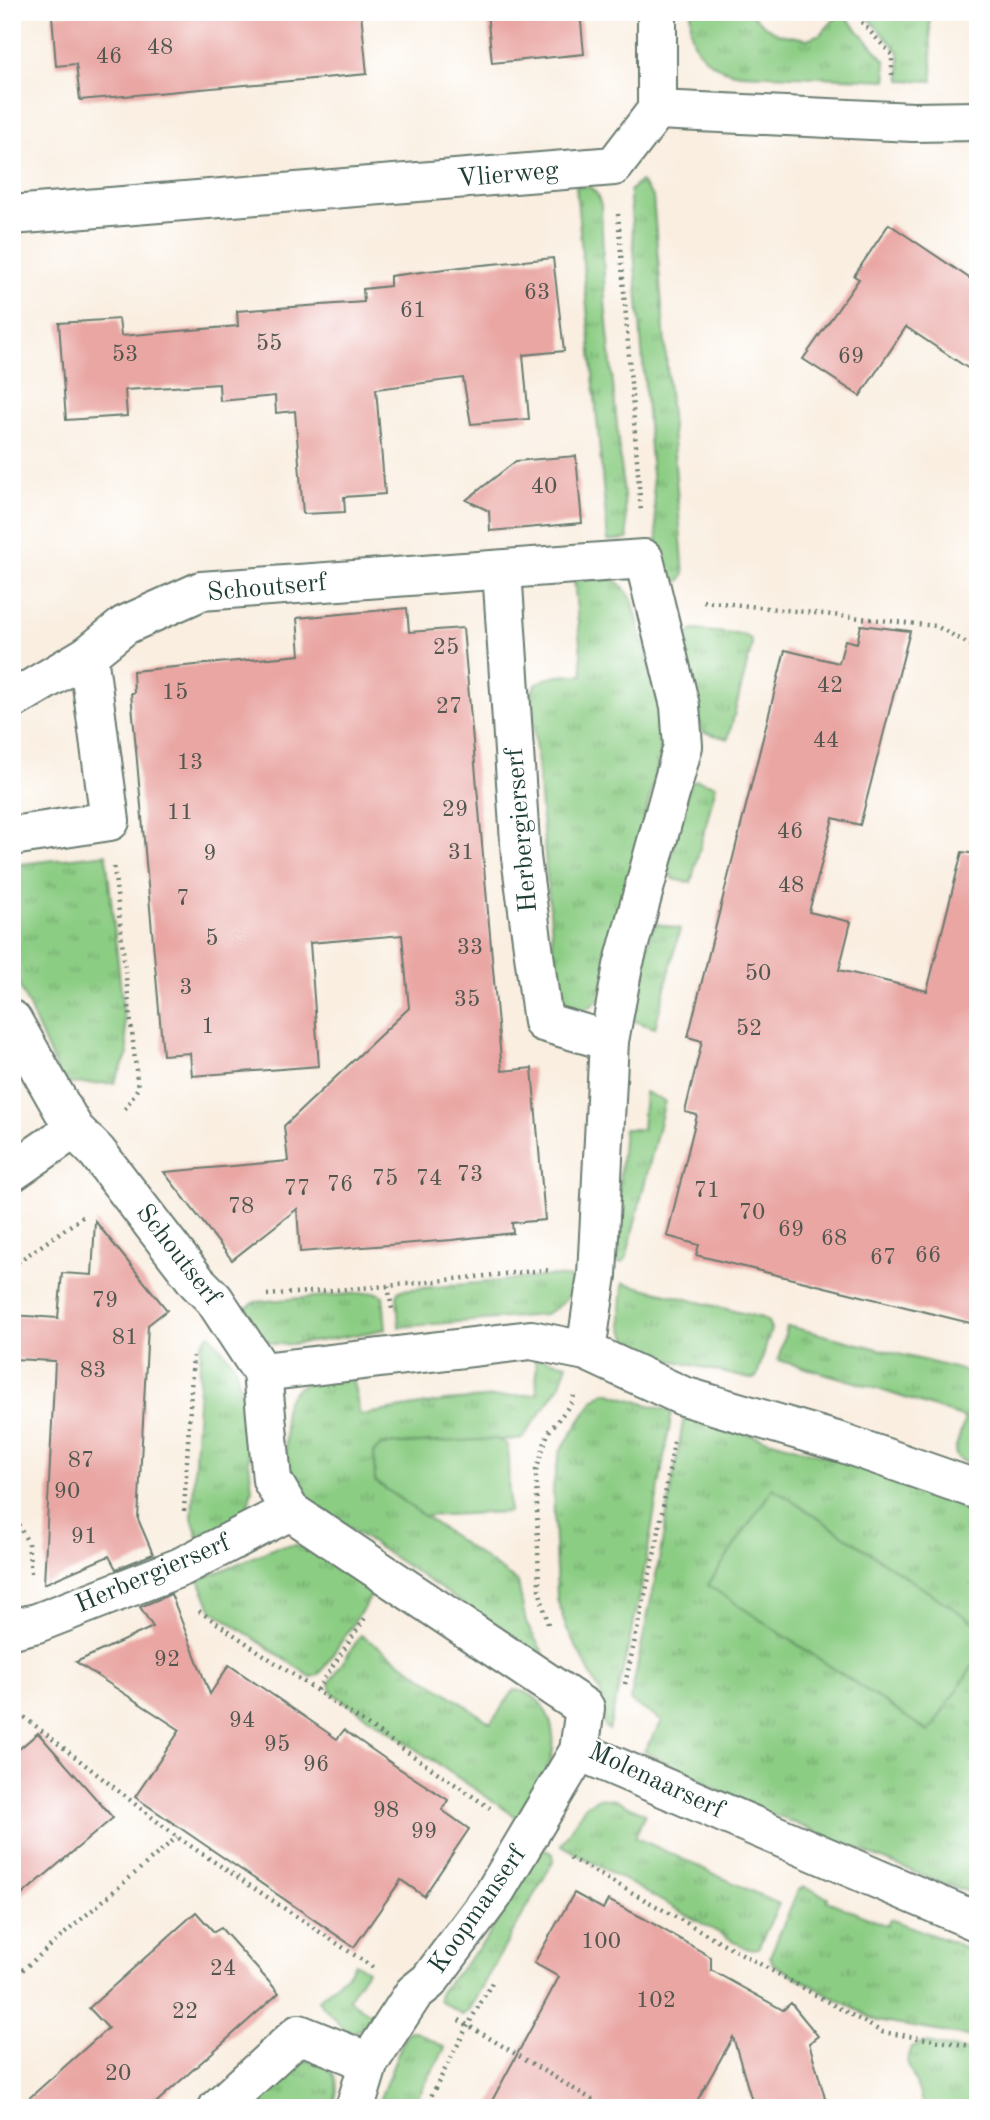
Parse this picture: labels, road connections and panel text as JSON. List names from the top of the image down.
{
  "streets": {
    "street": [
      "Vlierweg",
      "Schoutserf",
      "Herbergierserf",
      "Molenaarserf",
      "Koopmanserf"
    ]
  },
  "crossings": [
    ["Schoutserf", "Herbergierserf"],
    ["Schoutserf", "Molenaarserf"],
    ["Herbergierserf", "Molenaarserf"],
    ["Molenaarserf", "Koopmanserf"]
  ],
  "house_numbers": [
    "48",
    "46",
    "63",
    "61",
    "55",
    "53",
    "69",
    "40",
    "25",
    "42",
    "15",
    "27",
    "44",
    "13",
    "29",
    "11",
    "46",
    "31",
    "9",
    "48",
    "7",
    "5",
    "33",
    "50",
    "3",
    "35",
    "1",
    "52",
    "73",
    "75",
    "74",
    "76",
    "77",
    "71",
    "78",
    "70",
    "69",
    "68",
    "66",
    "67",
    "79",
    "81",
    "83",
    "87",
    "90",
    "91",
    "92",
    "94",
    "95",
    "96",
    "98",
    "99",
    "100",
    "24",
    "102",
    "22",
    "20"
  ]
}
